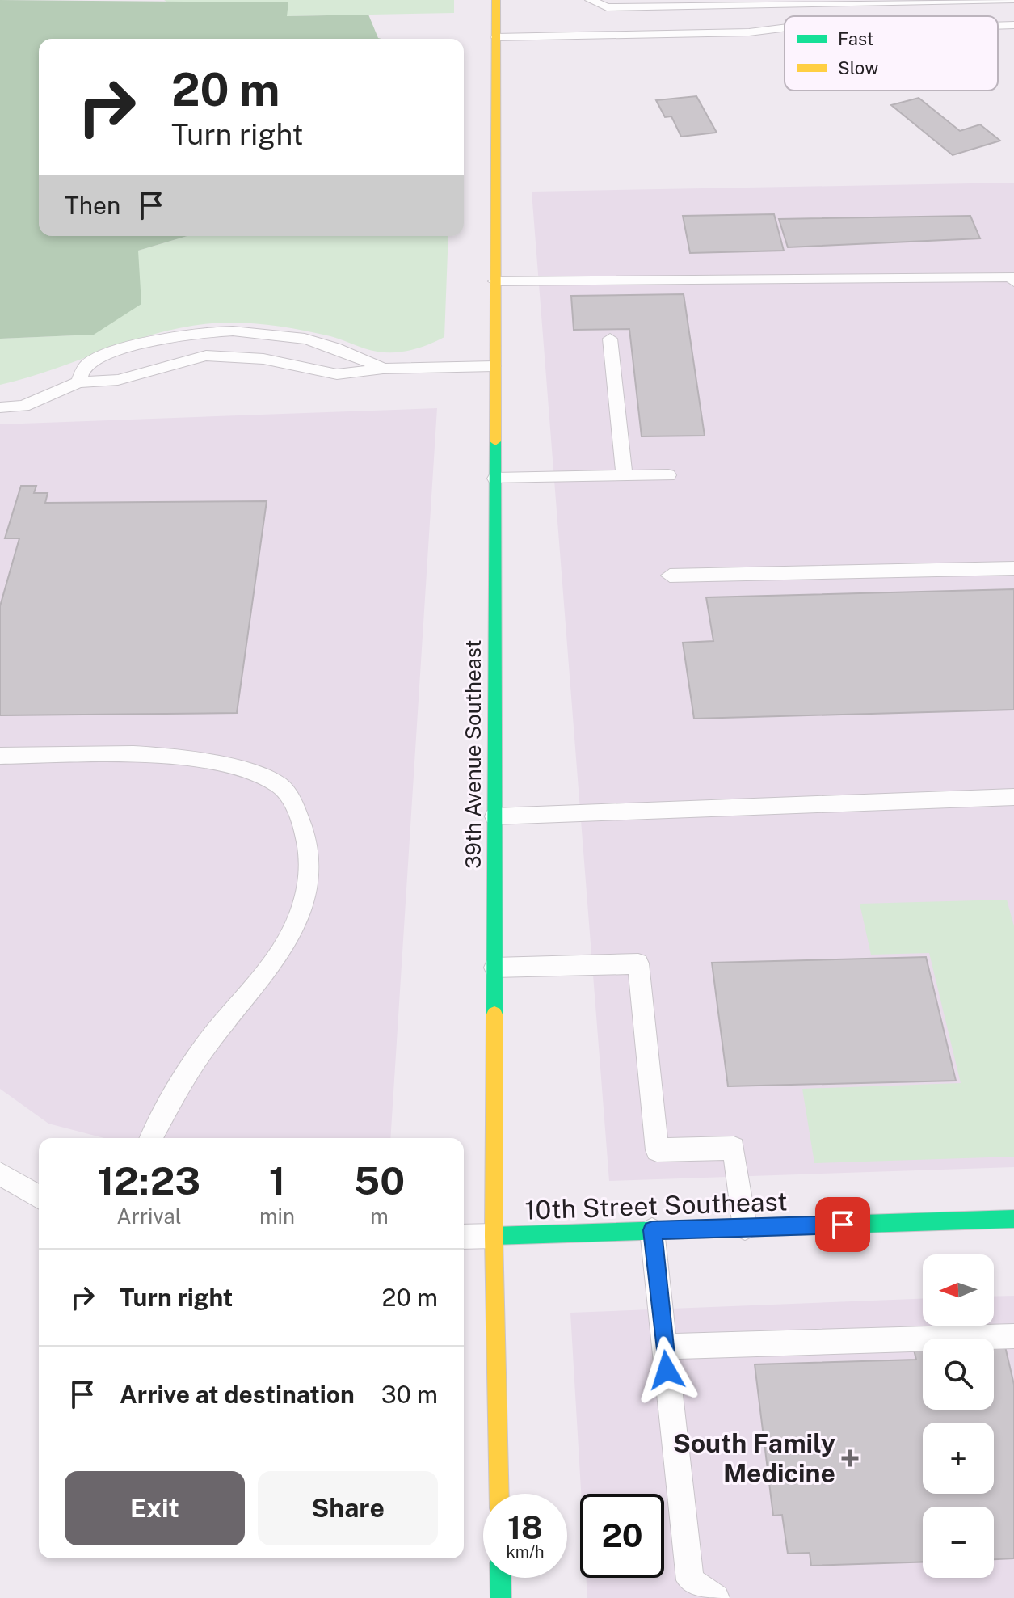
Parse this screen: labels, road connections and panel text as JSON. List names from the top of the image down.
{
  "streets": {
    "main road": ["39th Avenue Southeast", "10th Street Southeast"]
  },
  "crossings": [
    ["39th Avenue Southeast", "10th Street Southeast"]
  ],
  "places": {
    "health": ["South Family Medicine"]
  },
  "legend": ["Fast", "Slow"],
  "north": "left",
  "page": {
    "turn": ["20 m", "Turn right"],
    "then": "Then",
    "eta": [
      "12:23",
      "Arrival",
      "1",
      "min",
      "50",
      "m"
    ],
    "list": [
      {
        "name": "Turn right",
        "value": "20 m"
      },
      {
        "name": "Arrive at destination",
        "value": "30 m"
      }
    ],
    "map_buttons": ["+", "−"],
    "buttons": ["Exit", "Share"],
    "speed": "18 km/h",
    "limit": "20"
  }
}
